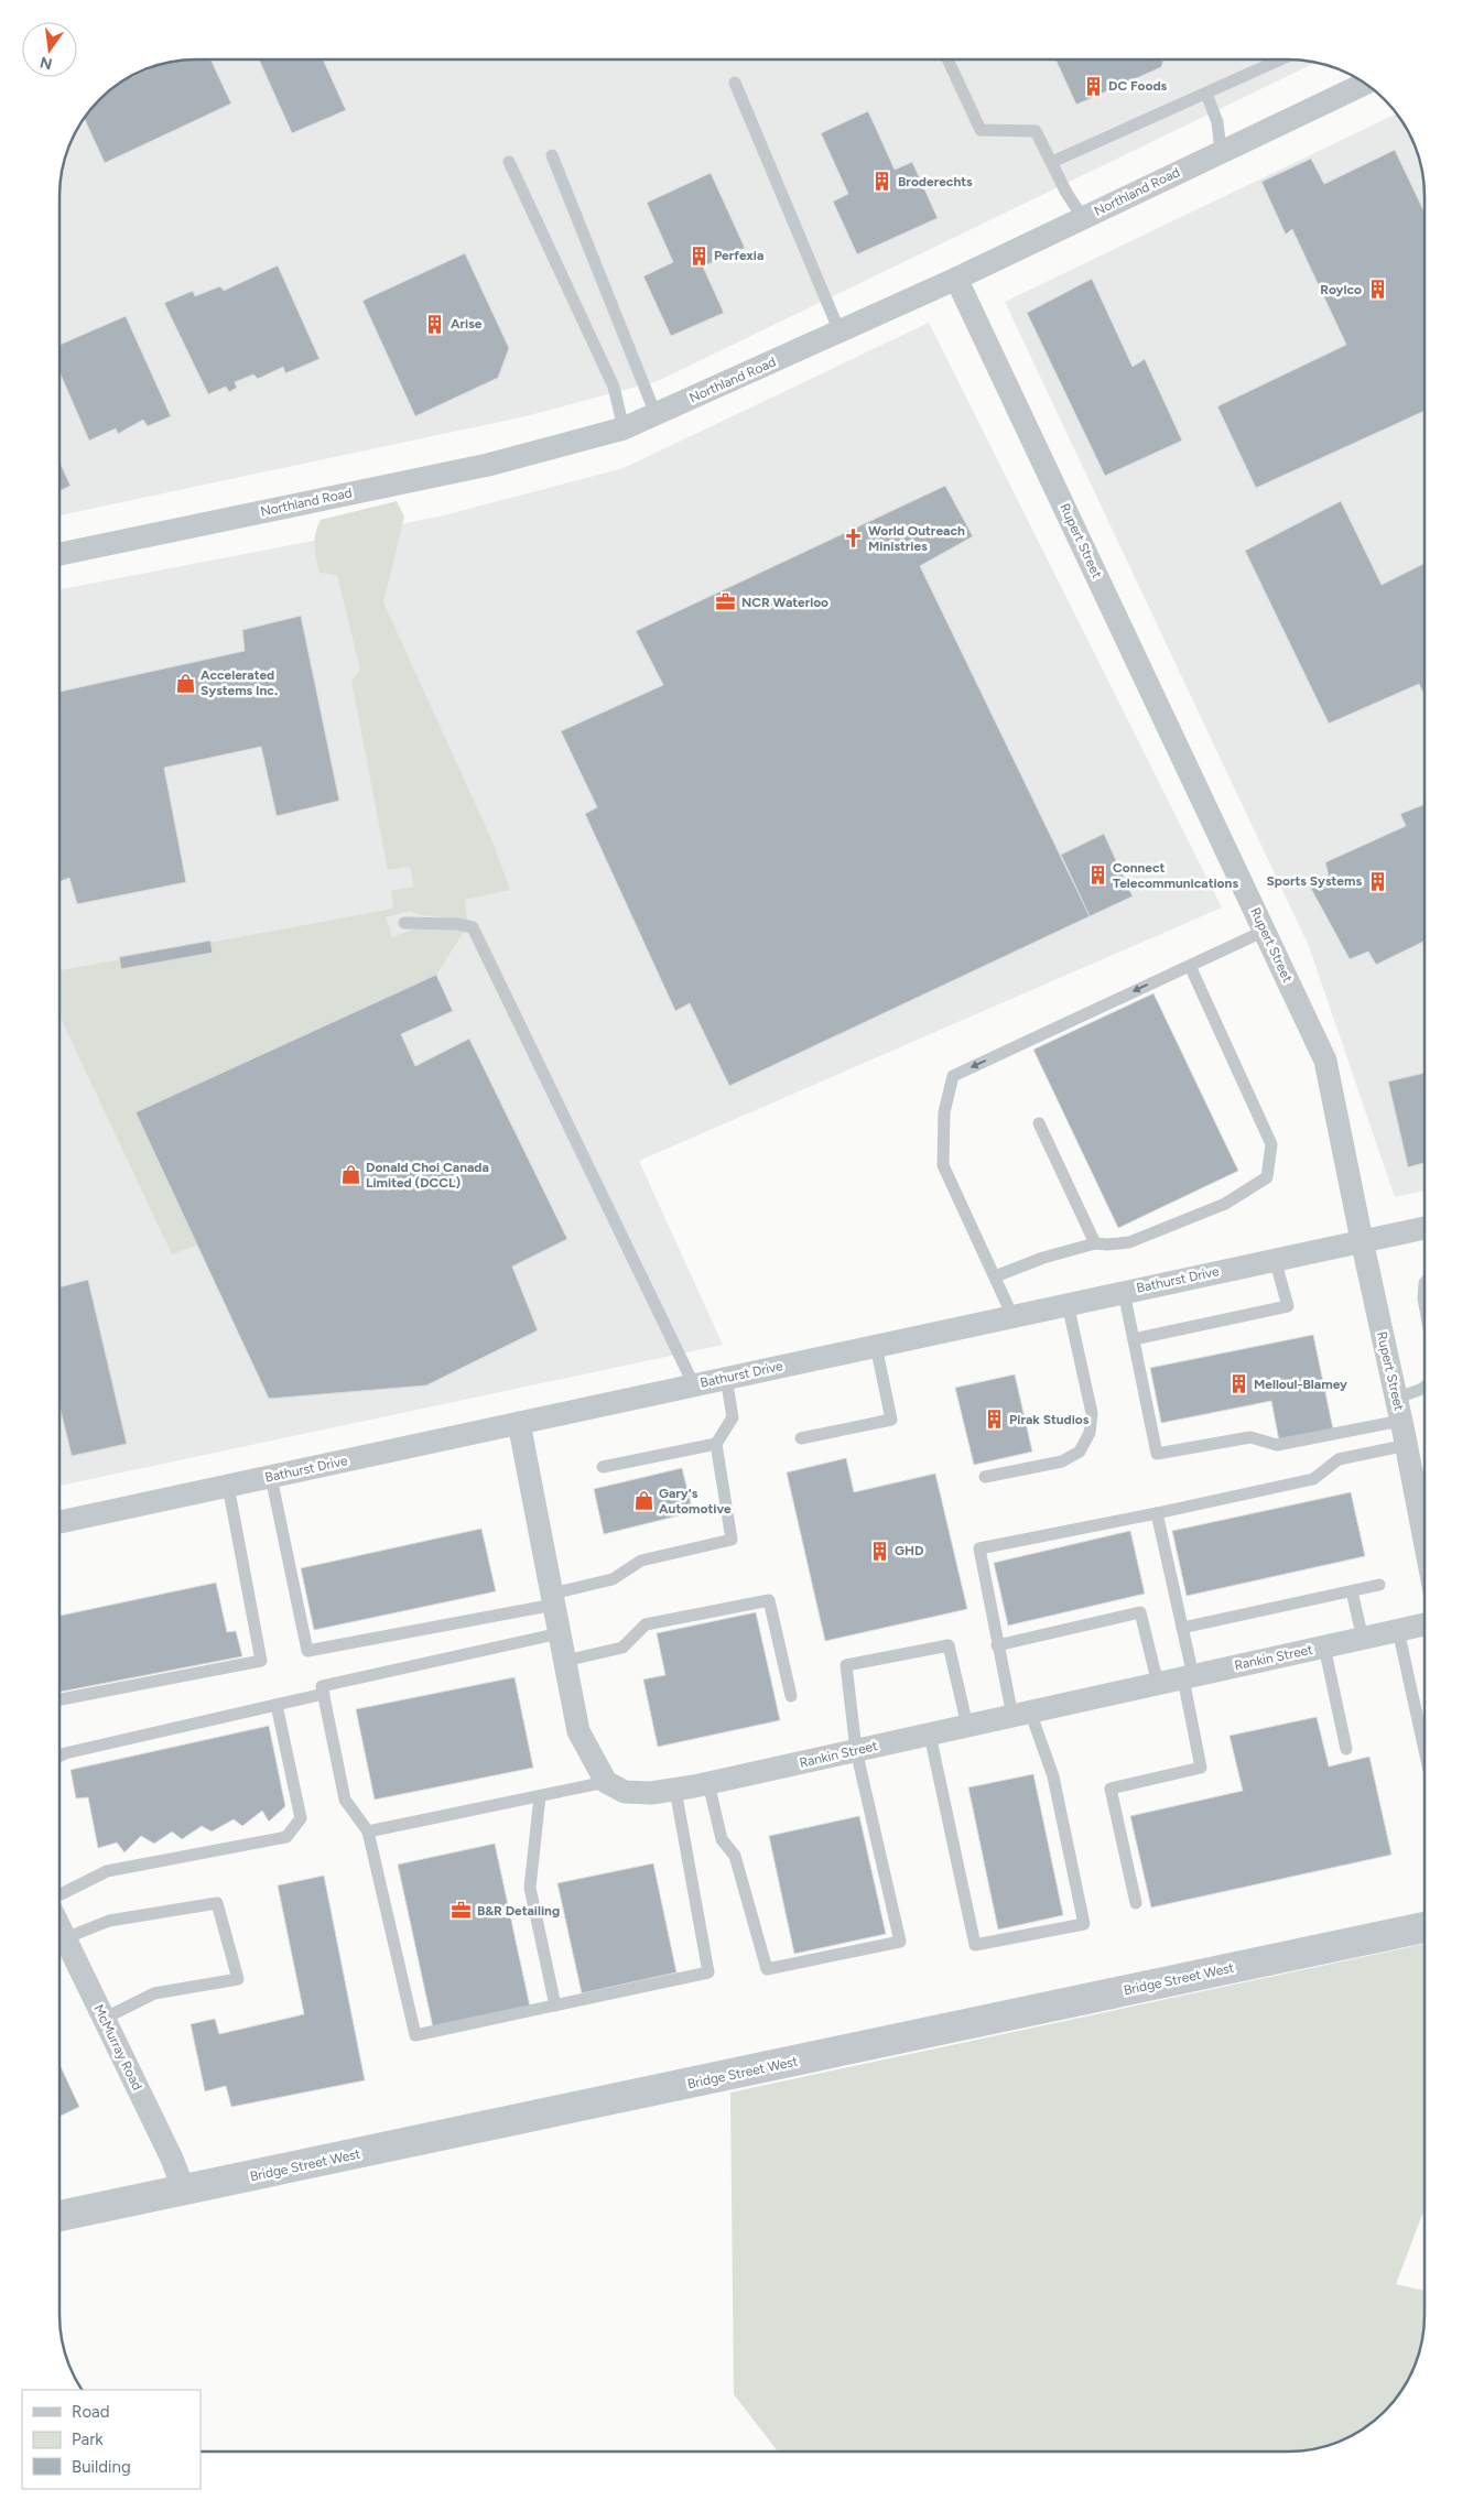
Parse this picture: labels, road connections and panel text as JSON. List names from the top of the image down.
{
  "streets": {
    "street": [
      "Northland Road",
      "Rupert Street",
      "Bathurst Drive",
      "Rankin Street",
      "Bridge Street West",
      "McMurray Road"
    ]
  },
  "crossings": [
    ["Northland Road", "Rupert Street"],
    ["Rupert Street", "Bathurst Drive"],
    ["Bridge Street West", "McMurray Road"]
  ],
  "places": {
    "building": [
      "DC Foods",
      "Broderechts",
      "Perfexia",
      "Roylco",
      "Arise",
      "Connect Telecommunications",
      "Sports Systems",
      "Melloul-Blamey",
      "Pirak Studios",
      "GHD"
    ],
    "church": ["World Outreach Ministries"],
    "office": ["NCR Waterloo", "B&R Detailing"],
    "shop": ["Accelerated Systems Inc.", "Donald Choi Canada Limited (DCCL)", "Gary's Automotive"]
  },
  "legend": ["Road", "Park", "Building"],
  "north": "bottom"
}
